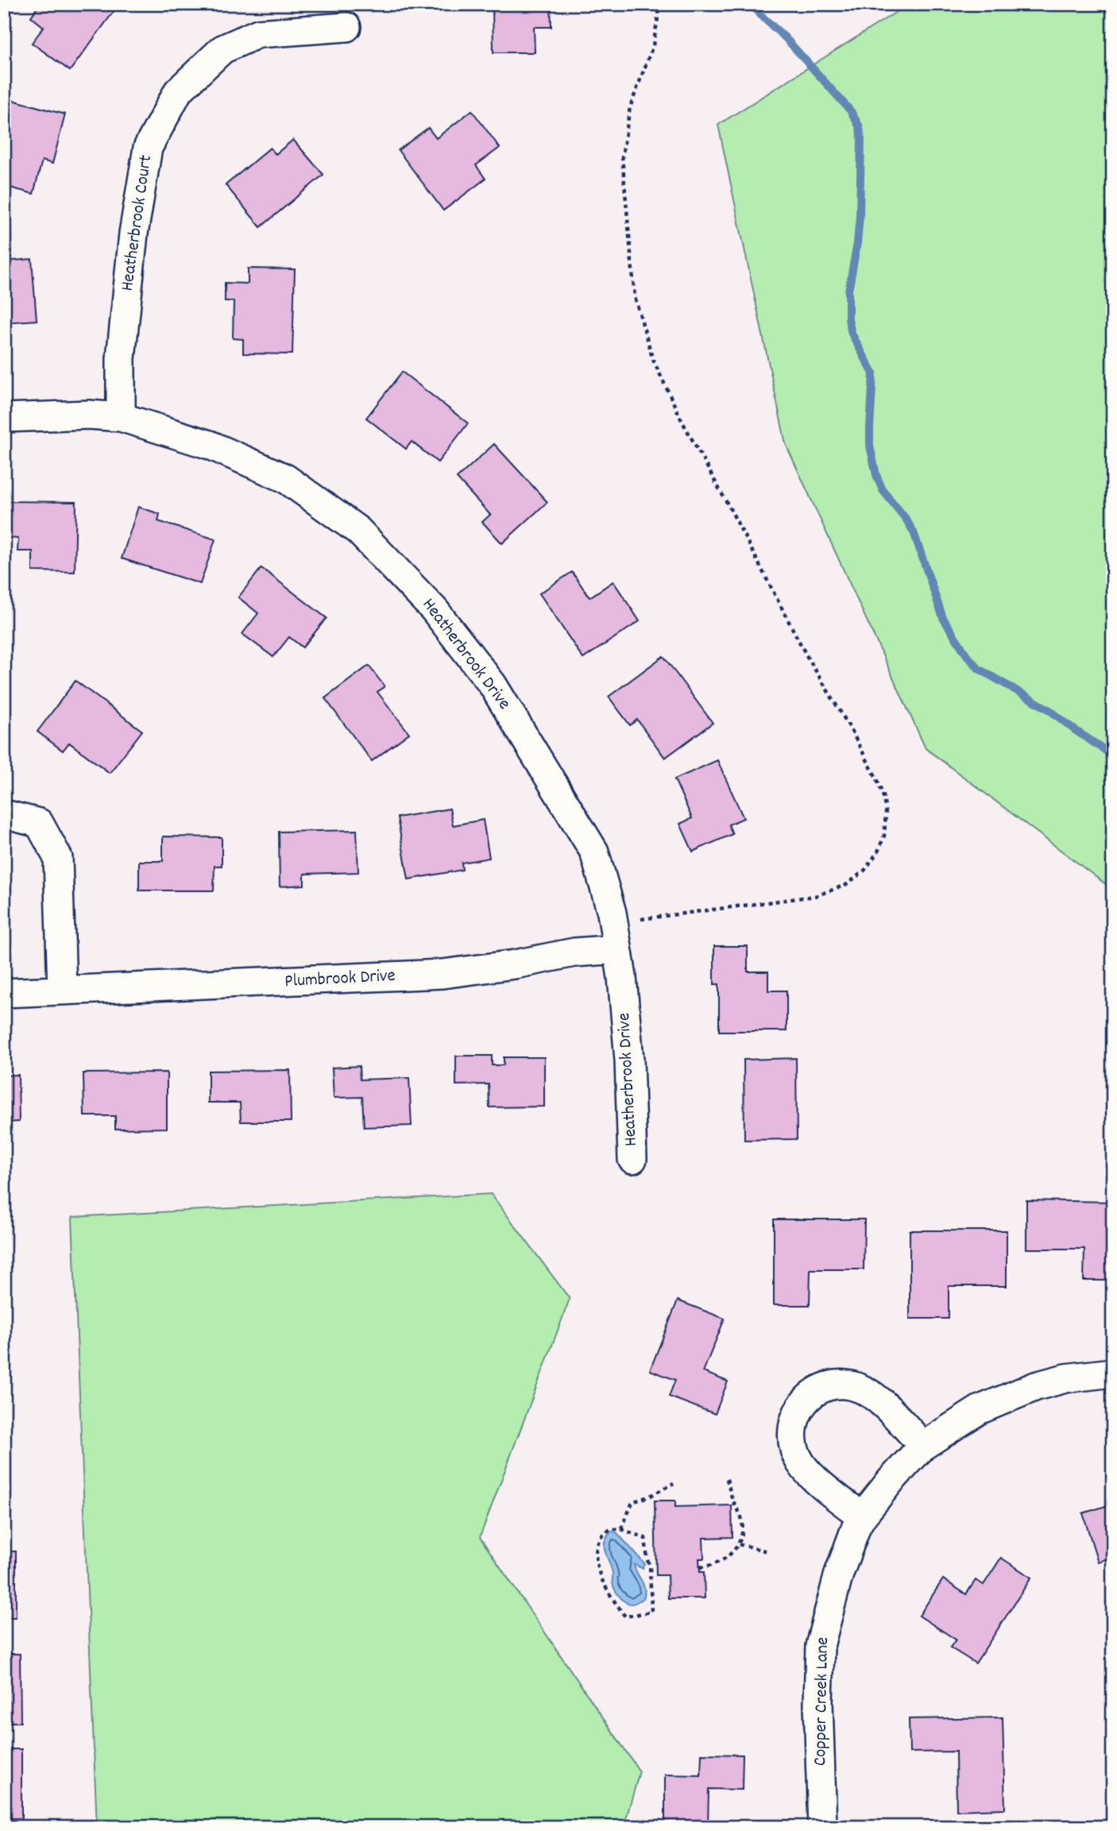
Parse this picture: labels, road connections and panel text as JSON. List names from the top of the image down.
{
  "streets": {
    "street": [
      "Heatherbrook Court",
      "Heatherbrook Drive",
      "Plumbrook Drive",
      "Copper Creek Lane"
    ]
  },
  "crossings": [
    ["Heatherbrook Court", "Heatherbrook Drive"],
    ["Heatherbrook Drive", "Plumbrook Drive"]
  ]
}
